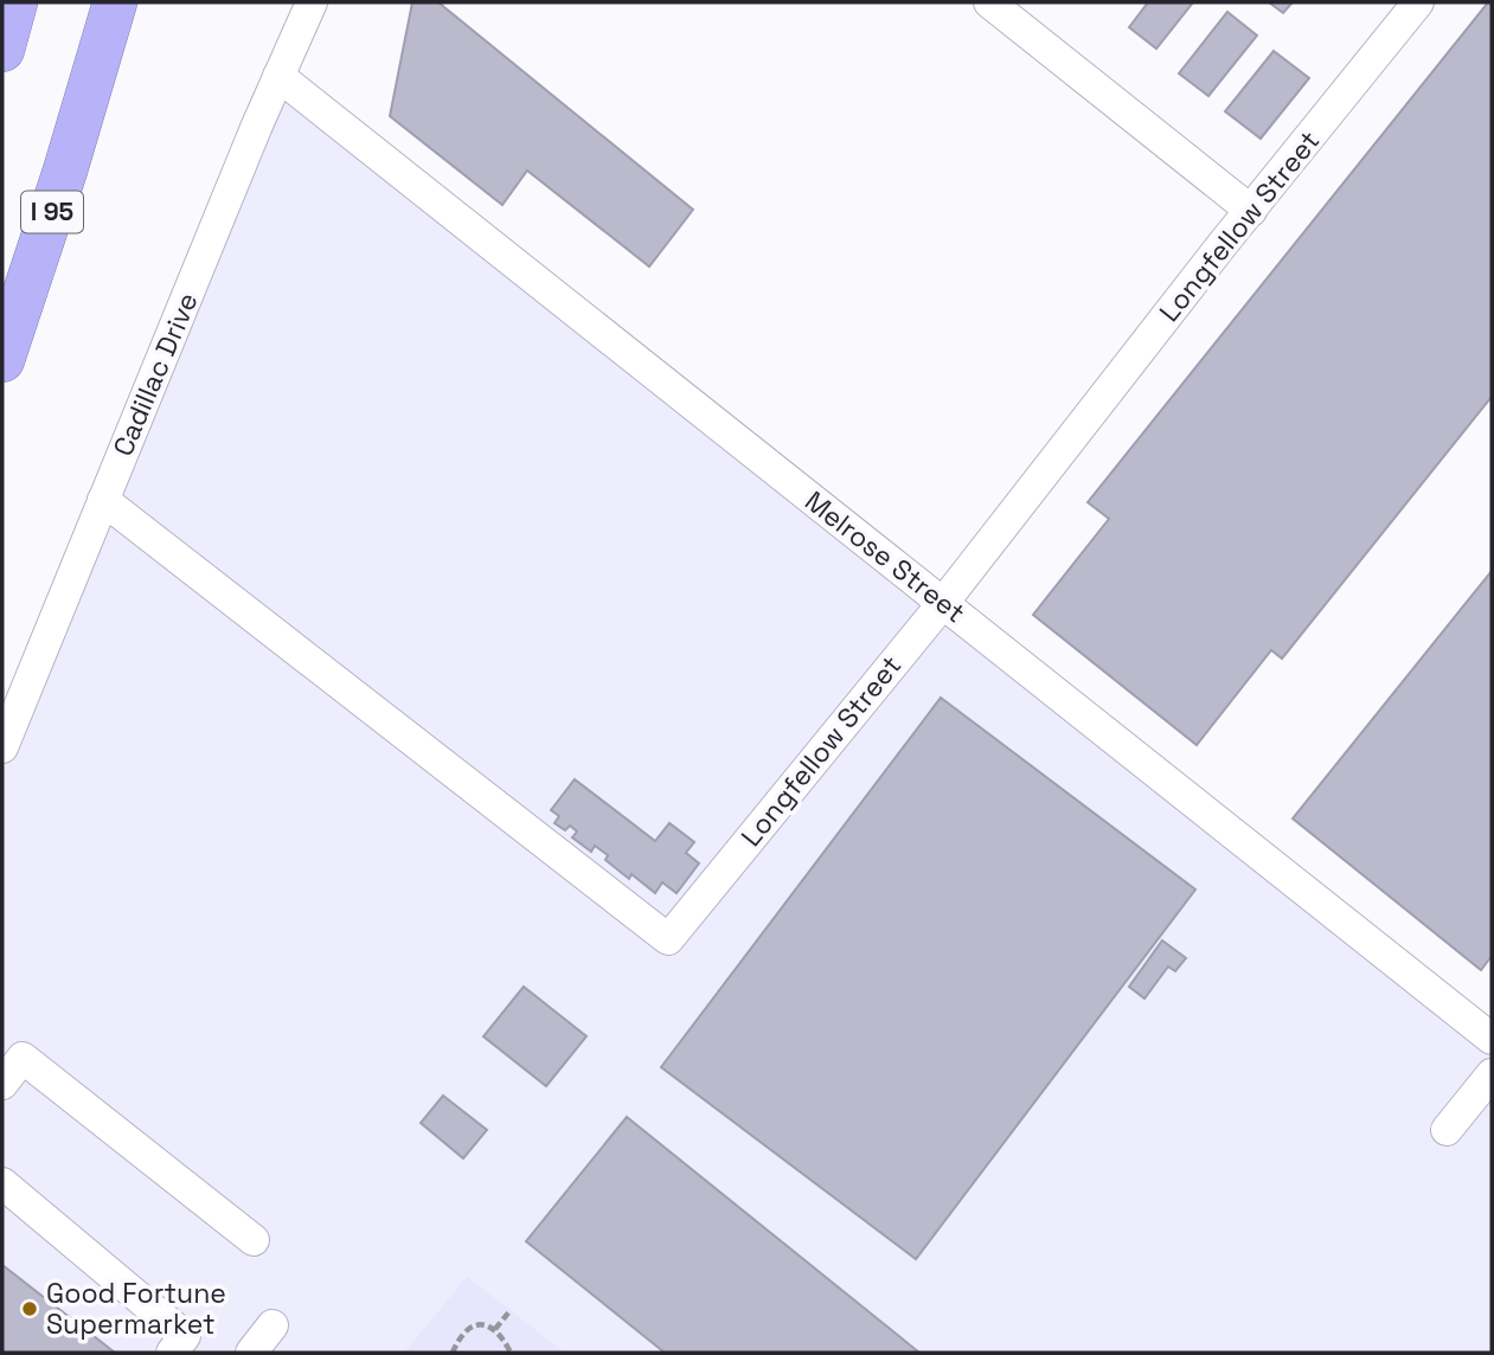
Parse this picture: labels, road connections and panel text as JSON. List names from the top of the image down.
{
  "streets": {
    "highway": ["I 95"],
    "street": ["Longfellow Street", "Cadillac Drive", "Melrose Street"]
  },
  "crossings": [
    ["Longfellow Street", "Cadillac Drive"],
    ["Longfellow Street", "Melrose Street"],
    ["Cadillac Drive", "Melrose Street"]
  ],
  "places": ["Good Fortune Supermarket"]
}
